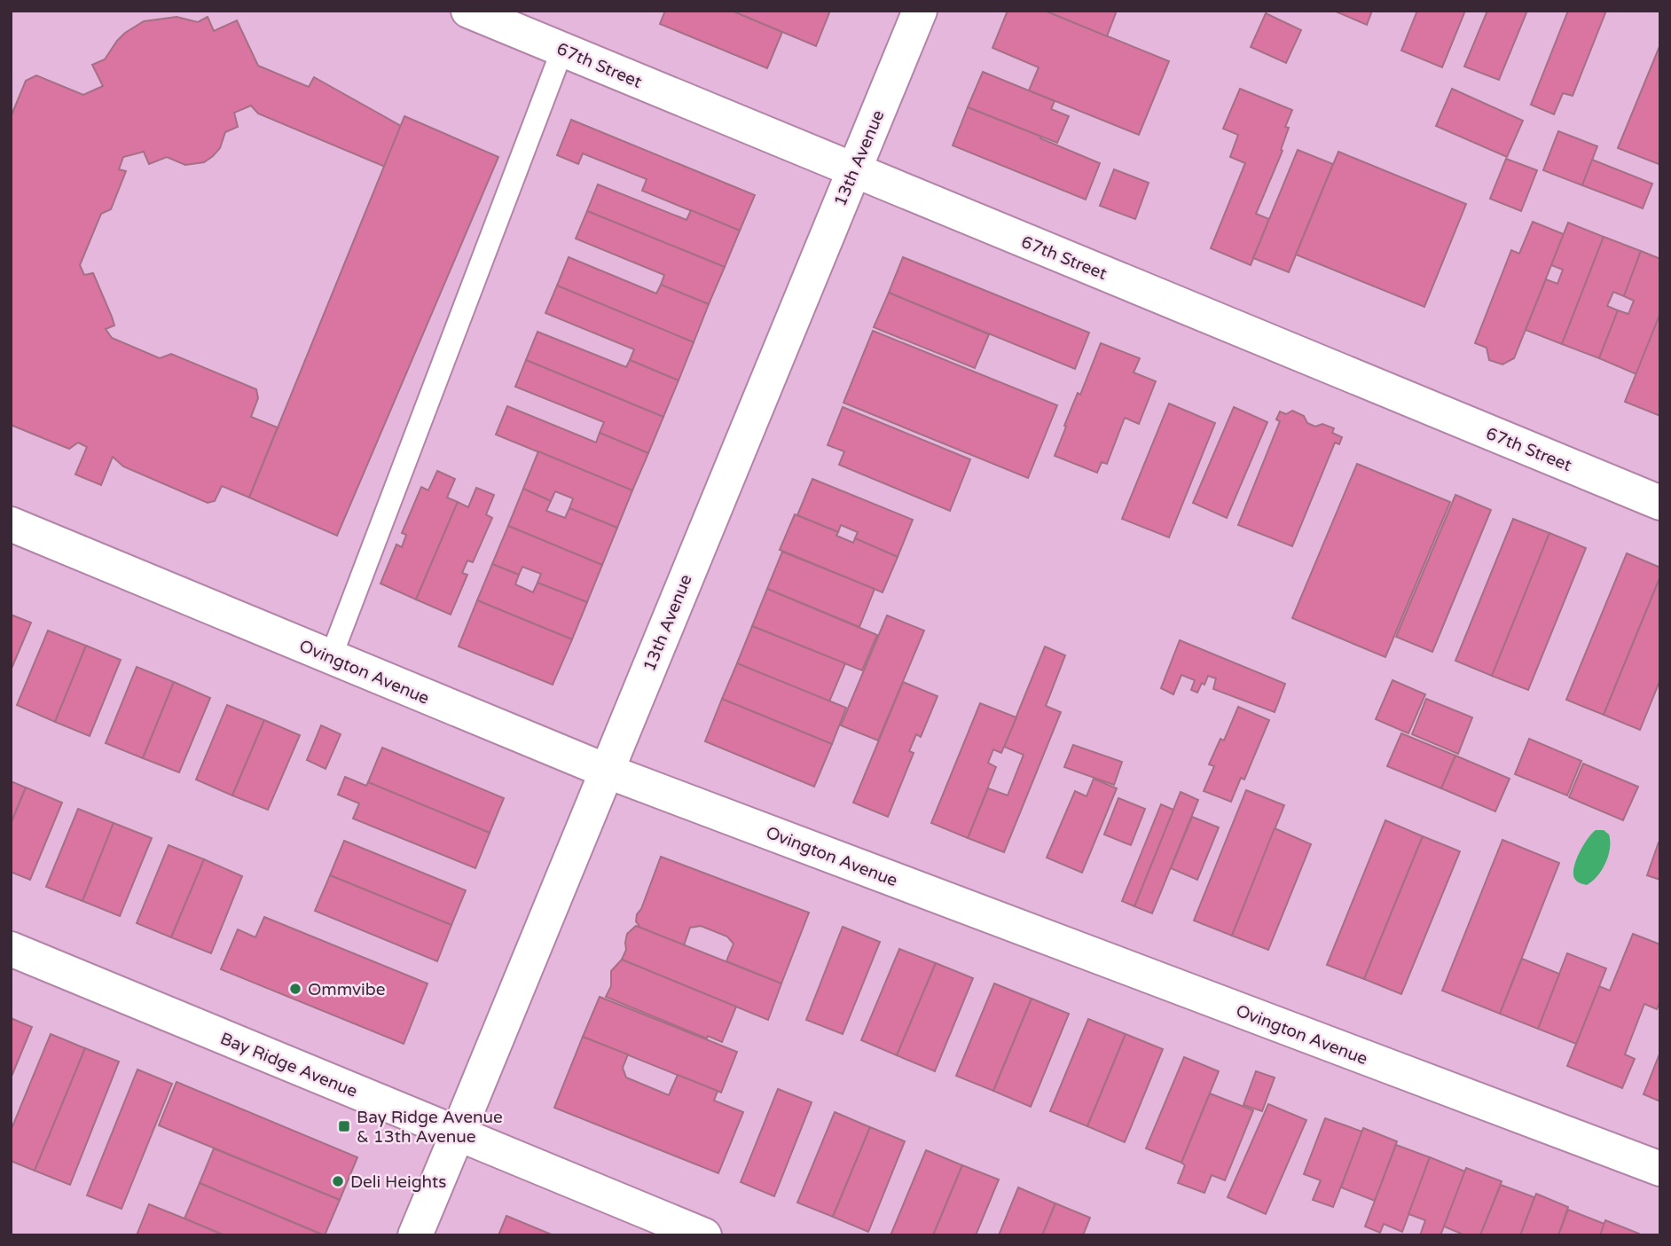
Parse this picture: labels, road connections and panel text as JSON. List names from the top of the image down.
{
  "streets": {
    "street": [
      "67th Street",
      "13th Avenue",
      "Ovington Avenue",
      "Bay Ridge Avenue"
    ]
  },
  "crossings": [
    ["67th Street", "13th Avenue"],
    ["13th Avenue", "Ovington Avenue"],
    ["13th Avenue", "Bay Ridge Avenue"]
  ],
  "places": {
    "other": ["Ommvibe", "Deli Heights"],
    "transit": ["Bay Ridge Avenue & 13th Avenue"]
  }
}
